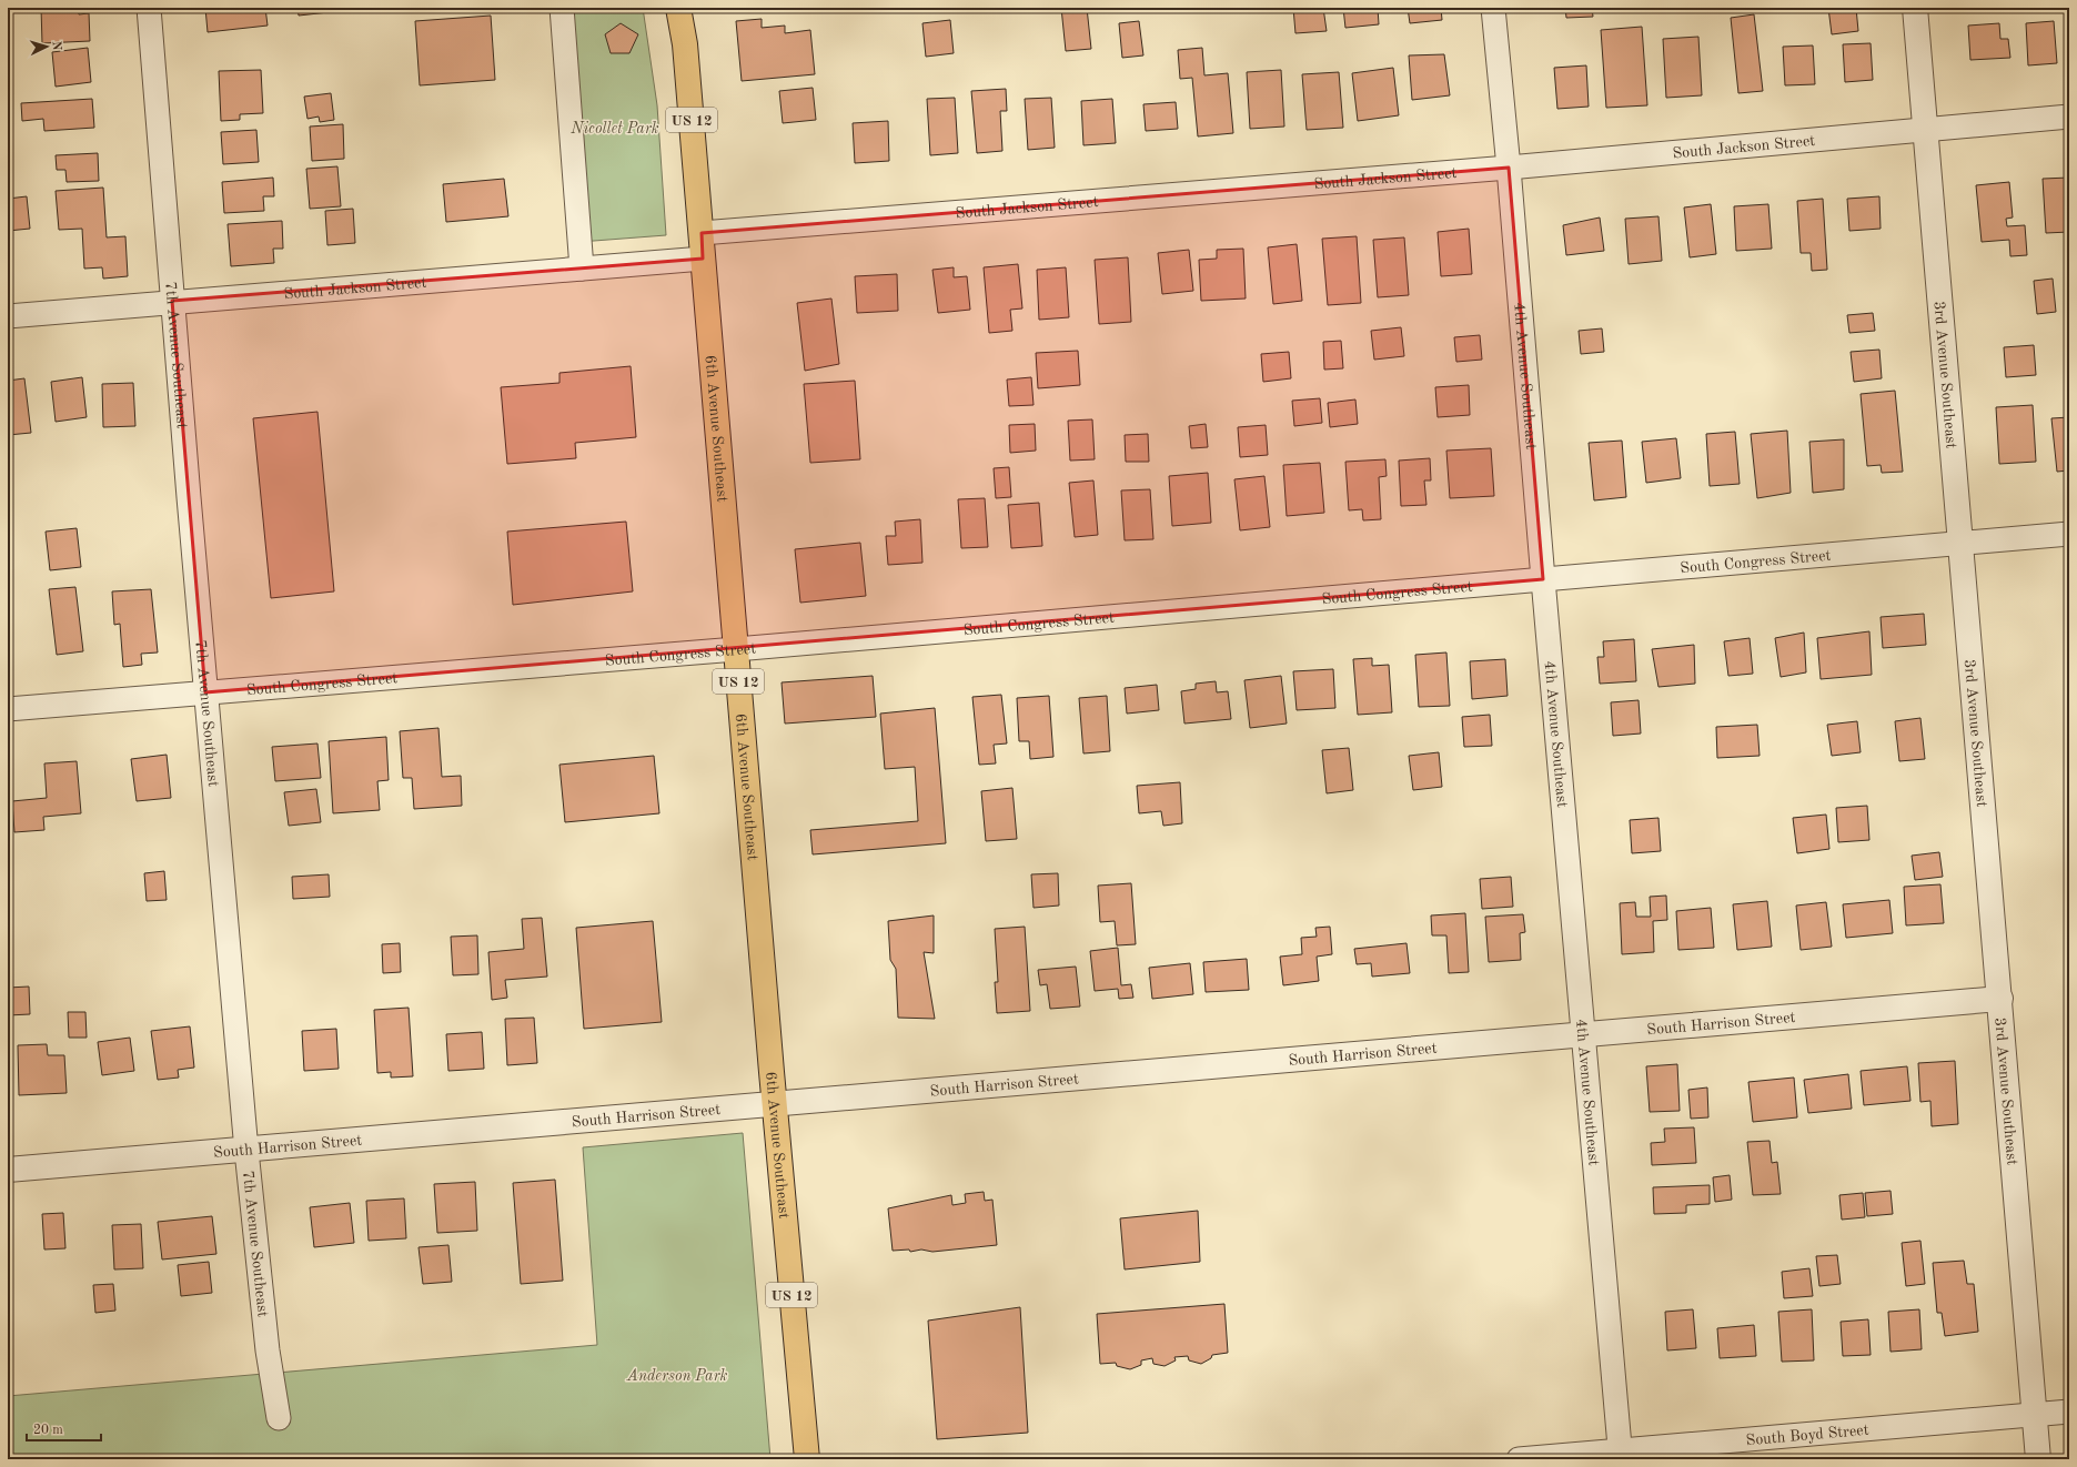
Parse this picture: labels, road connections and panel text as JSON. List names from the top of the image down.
{
  "streets": {
    "highway": ["US 12", "6th Avenue Southeast"],
    "street": [
      "South Jackson Street",
      "7th Avenue Southeast",
      "4th Avenue Southeast",
      "3rd Avenue Southeast",
      "South Congress Street",
      "South Harrison Street",
      "South Boyd Street"
    ]
  },
  "crossings": [
    ["South Jackson Street", "7th Avenue Southeast"],
    ["South Jackson Street", "4th Avenue Southeast"],
    ["South Jackson Street", "3rd Avenue Southeast"],
    ["South Jackson Street", "6th Avenue Southeast"],
    ["7th Avenue Southeast", "South Congress Street"],
    ["7th Avenue Southeast", "South Harrison Street"],
    ["4th Avenue Southeast", "South Congress Street"],
    ["4th Avenue Southeast", "South Harrison Street"],
    ["4th Avenue Southeast", "South Boyd Street"],
    ["3rd Avenue Southeast", "South Congress Street"],
    ["3rd Avenue Southeast", "South Harrison Street"],
    ["3rd Avenue Southeast", "South Boyd Street"],
    ["6th Avenue Southeast", "South Congress Street"],
    ["6th Avenue Southeast", "South Harrison Street"]
  ],
  "parks": ["Nicollet Park", "Anderson Park"],
  "scale_bar": "20 m",
  "north": "right"
}
